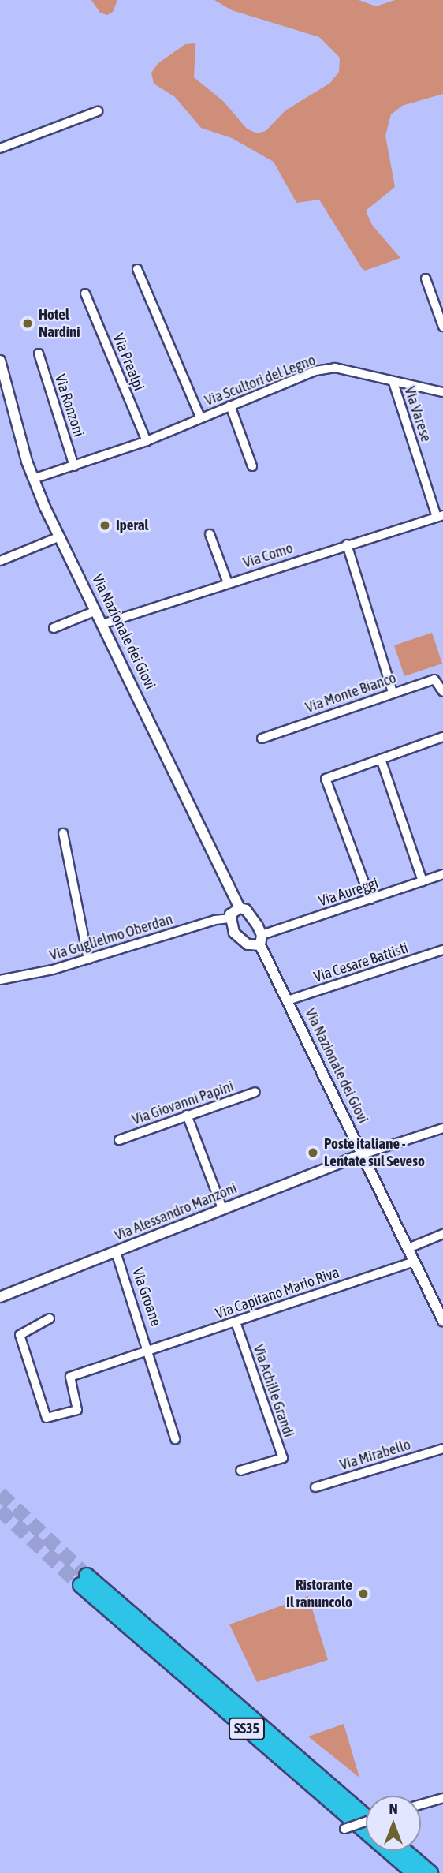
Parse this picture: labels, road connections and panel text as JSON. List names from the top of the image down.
{
  "streets": {
    "highway": ["SS35"],
    "main road": ["Via Nazionale dei Giovi", "Via Alessandro Manzoni"],
    "street": [
      "Via Prealpi",
      "Via Scultori del Legno",
      "Via Ronzoni",
      "Via Varese",
      "Via Como",
      "Via Monte Bianco",
      "Via Aureggi",
      "Via Guglielmo Oberdan",
      "Via Cesare Battisti",
      "Via Giovanni Papini",
      "Via Capitano Mario Riva",
      "Via Groane",
      "Via Achille Grandi",
      "Via Mirabello"
    ]
  },
  "crossings": [
    ["Via Prealpi", "Via Scultori del Legno"],
    ["Via Scultori del Legno", "Via Ronzoni"],
    ["Via Scultori del Legno", "Via Varese"],
    ["Via Scultori del Legno", "Via Nazionale dei Giovi"],
    ["Via Varese", "Via Como"],
    ["Via Como", "Via Nazionale dei Giovi"],
    ["Via Nazionale dei Giovi", "Via Aureggi"],
    ["Via Nazionale dei Giovi", "Via Cesare Battisti"],
    ["Via Nazionale dei Giovi", "Via Alessandro Manzoni"],
    ["Via Nazionale dei Giovi", "Via Capitano Mario Riva"],
    ["Via Alessandro Manzoni", "Via Groane"],
    ["Via Capitano Mario Riva", "Via Groane"],
    ["Via Capitano Mario Riva", "Via Achille Grandi"]
  ],
  "places": [
    "Hotel Nardini",
    "Iperal",
    "Poste italiane - Lentate sul Seveso",
    "Ristorante Il ranuncolo"
  ],
  "north": "top"
}
